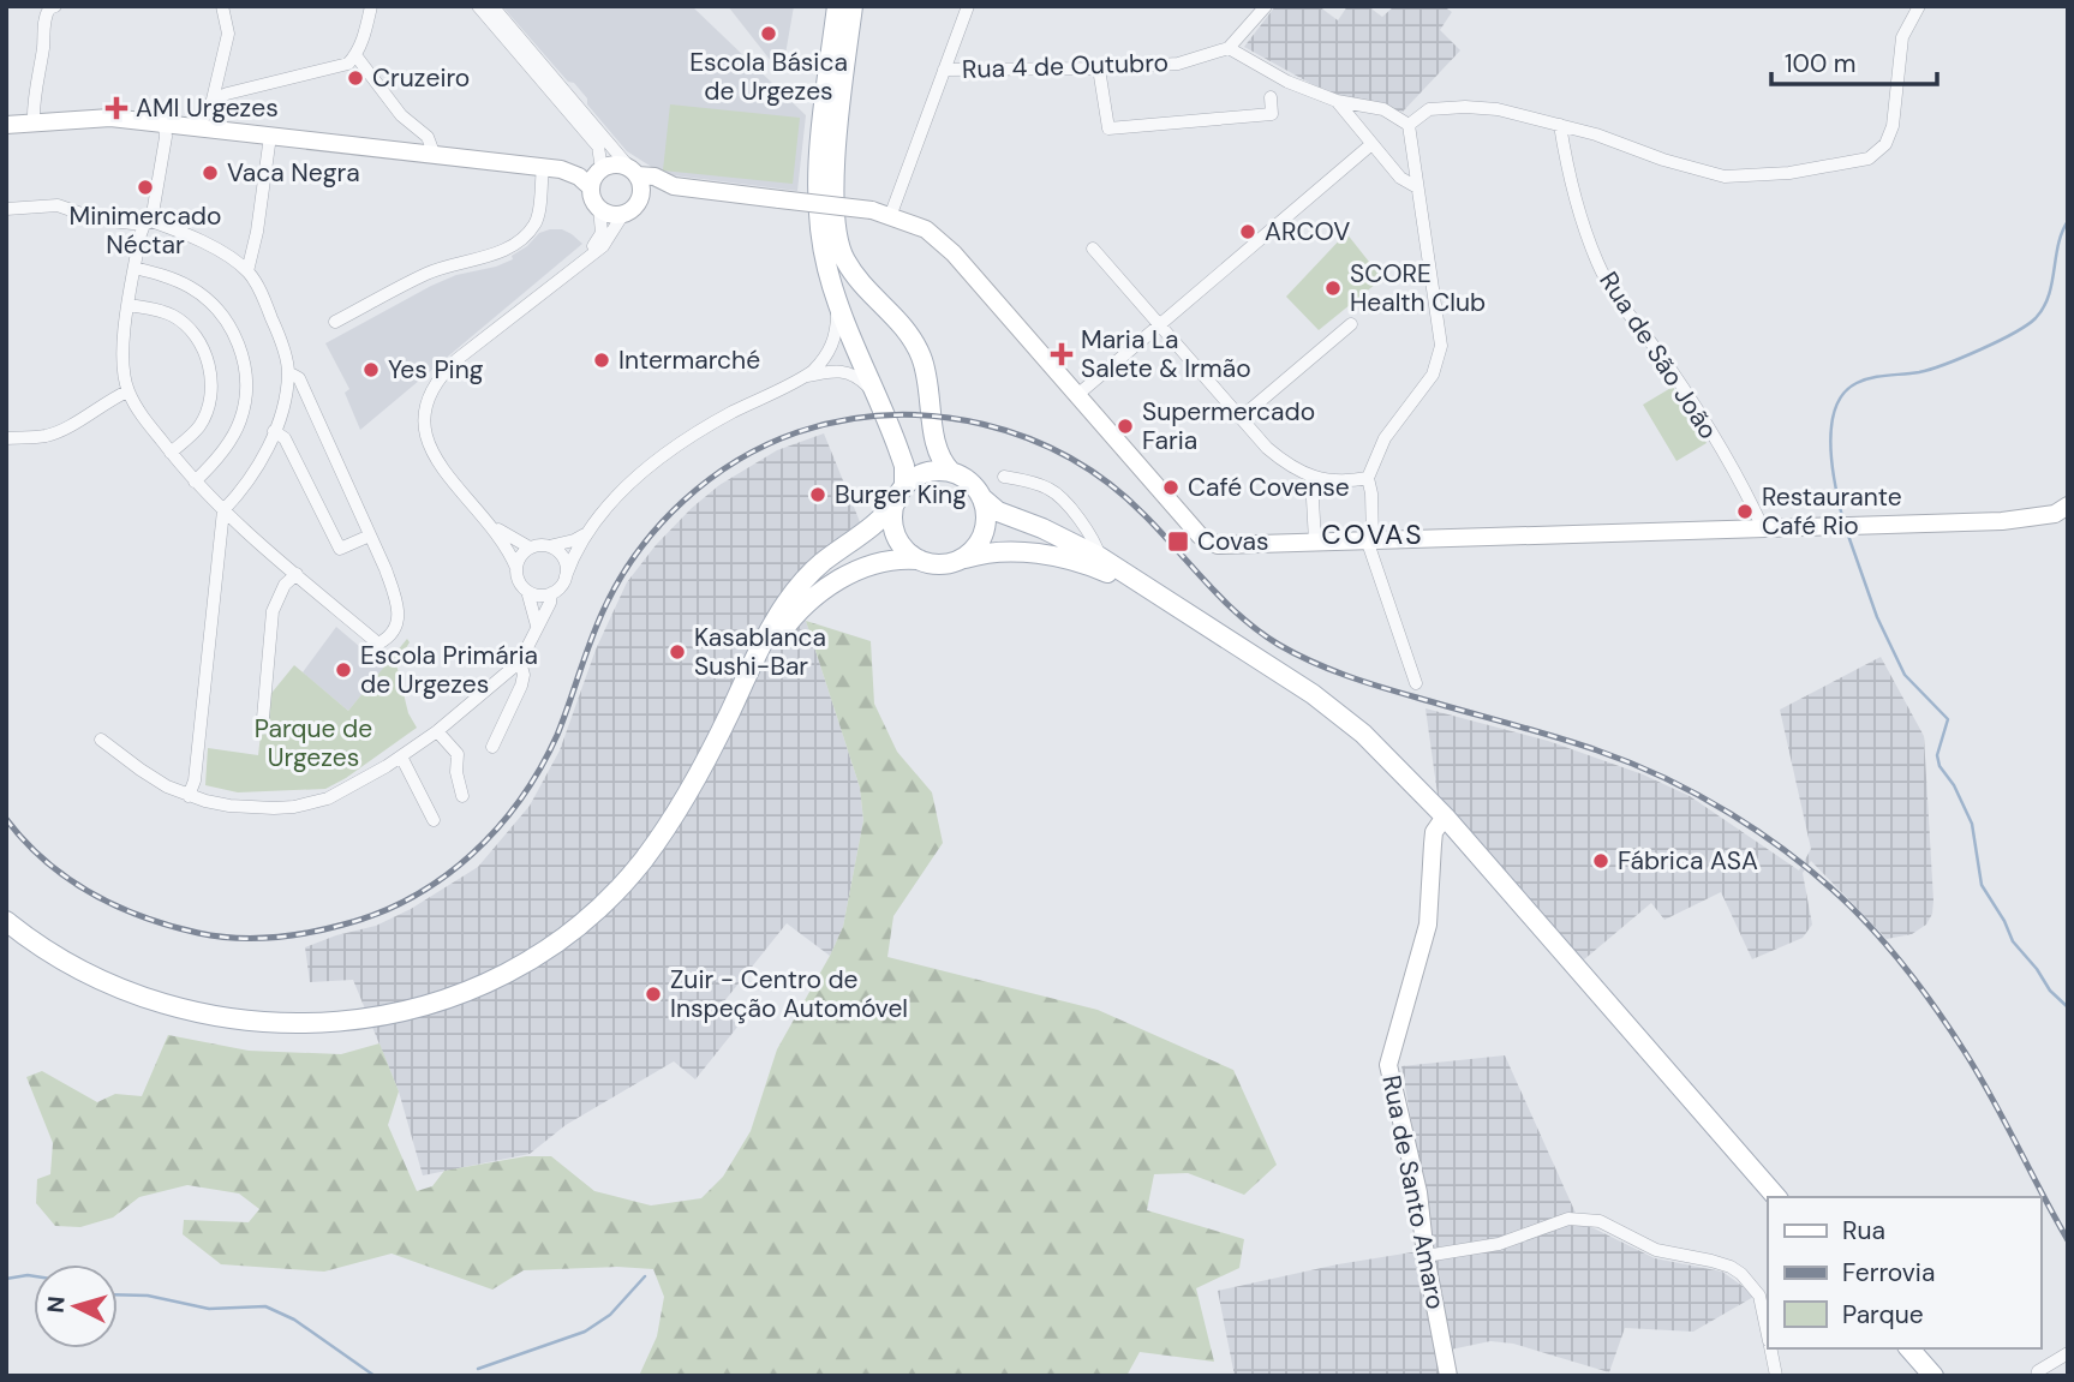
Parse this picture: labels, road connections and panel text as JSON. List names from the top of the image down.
{
  "streets": {
    "main road": ["Rua de Santo Amaro"],
    "street": ["Rua 4 de Outubro", "Rua de São João"]
  },
  "districts": ["COVAS"],
  "parks": ["Parque de Urgezes"],
  "places": {
    "other": [
      "Escola Básica de Urgezes",
      "Cruzeiro",
      "Vaca Negra",
      "Minimercado Néctar",
      "ARCOV",
      "SCORE Health Club",
      "Intermarché",
      "Yes Ping",
      "Supermercado Faria",
      "Café Covense",
      "Burger King",
      "Restaurante Café Rio",
      "Kasablanca Sushi-Bar",
      "Escola Primária de Urgezes",
      "Fábrica ASA",
      "Zuir - Centro de Inspeção Automóvel"
    ],
    "health": ["AMI Urgezes", "Maria La Salete & Irmão"],
    "transit": ["Covas"]
  },
  "legend": ["Rua", "Ferrovia", "Parque"],
  "scale_bar": "100 m",
  "north": "left"
}
